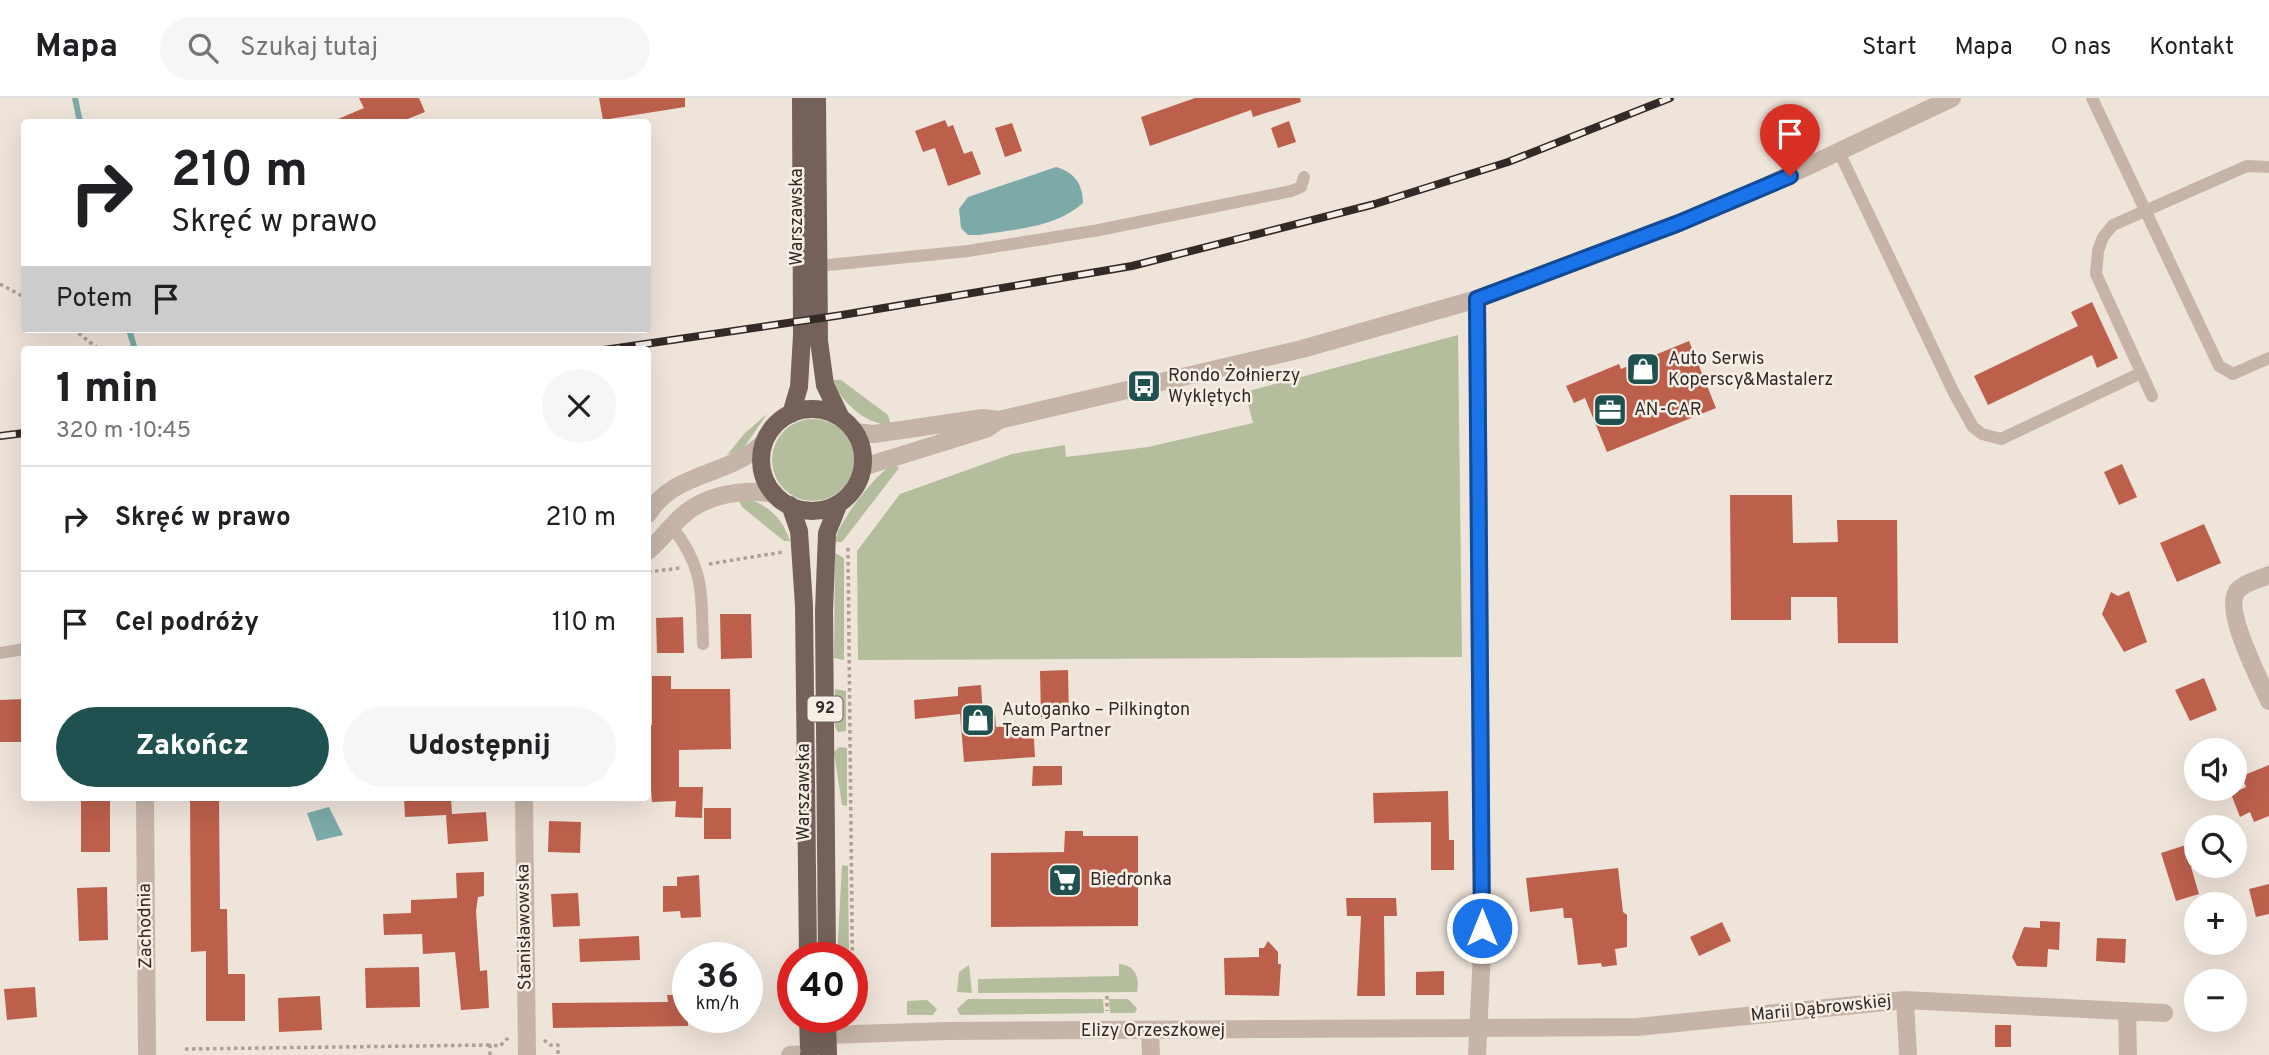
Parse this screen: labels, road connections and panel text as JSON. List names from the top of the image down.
{
  "streets": {
    "main road": ["Warszawska", "92"],
    "street": [
      "Zachodnia",
      "Stanisławowska",
      "Marii Dąbrowskiej",
      "Elizy Orzeszkowej"
    ]
  },
  "crossings": [
    ["Warszawska", "92"],
    ["Marii Dąbrowskiej", "Elizy Orzeszkowej"]
  ],
  "places": {
    "shop": ["Auto Serwis Koperscy&Mastalerz", "Autoganko – Pilkington Team Partner"],
    "bus stop": ["Rondo Żołnierzy Wyklętych"],
    "office": ["AN-CAR"],
    "supermarket": ["Biedronka"]
  },
  "page": {
    "header": "Mapa",
    "search": "Szukaj tutaj",
    "nav": [
      "Start",
      "Mapa",
      "O nas",
      "Kontakt"
    ],
    "turn": ["210 m", "Skręć w prawo"],
    "then": "Potem",
    "heading": ["1 min", "320 m · 10:45"],
    "list": [
      {
        "name": "Skręć w prawo",
        "value": "210 m"
      },
      {
        "name": "Cel podróży",
        "value": "110 m"
      }
    ],
    "buttons": ["Zakończ", "Udostępnij"],
    "map_buttons": ["+", "−"],
    "speed": "36 km/h",
    "limit": "40"
  }
}
